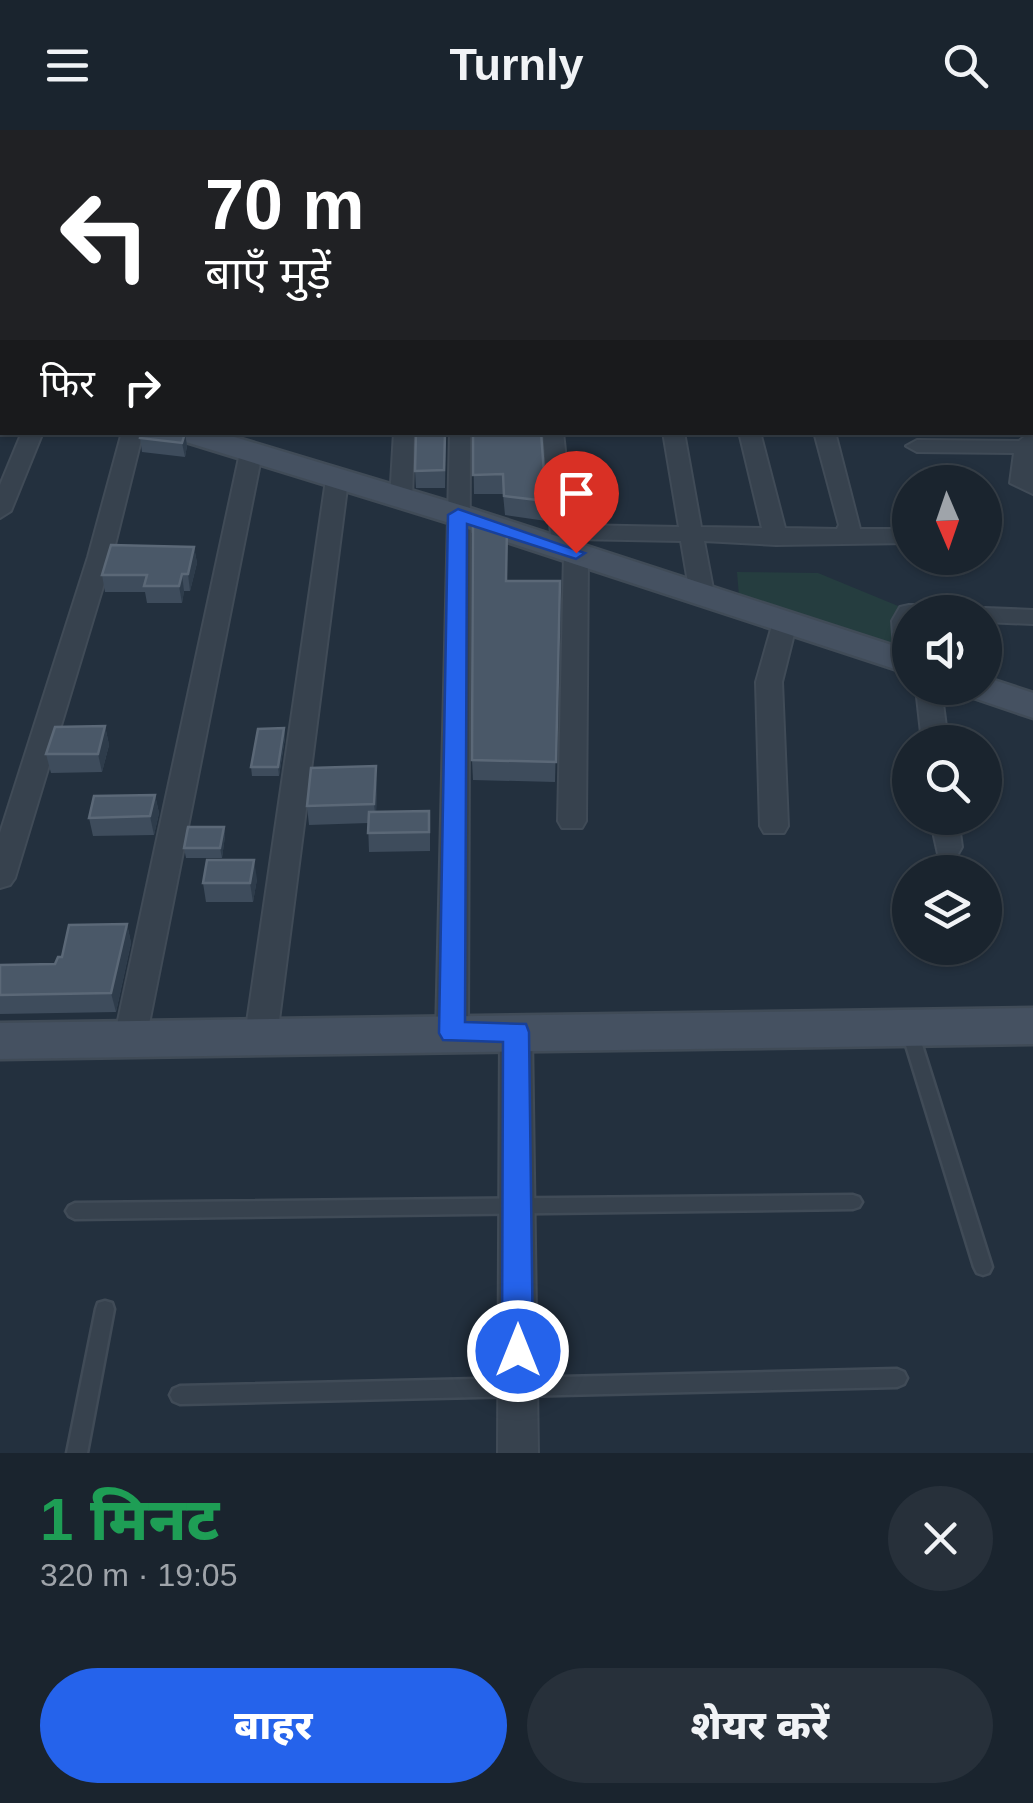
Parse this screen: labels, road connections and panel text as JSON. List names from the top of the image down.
{
  "north": "bottom",
  "page": {
    "header": "Turnly",
    "turn": ["70 m", "बाएँ मुड़ें"],
    "then": "फिर",
    "heading": ["1 मिनट", "320 m · 19:05"],
    "buttons": ["बाहर", "शेयर करें"]
  }
}
